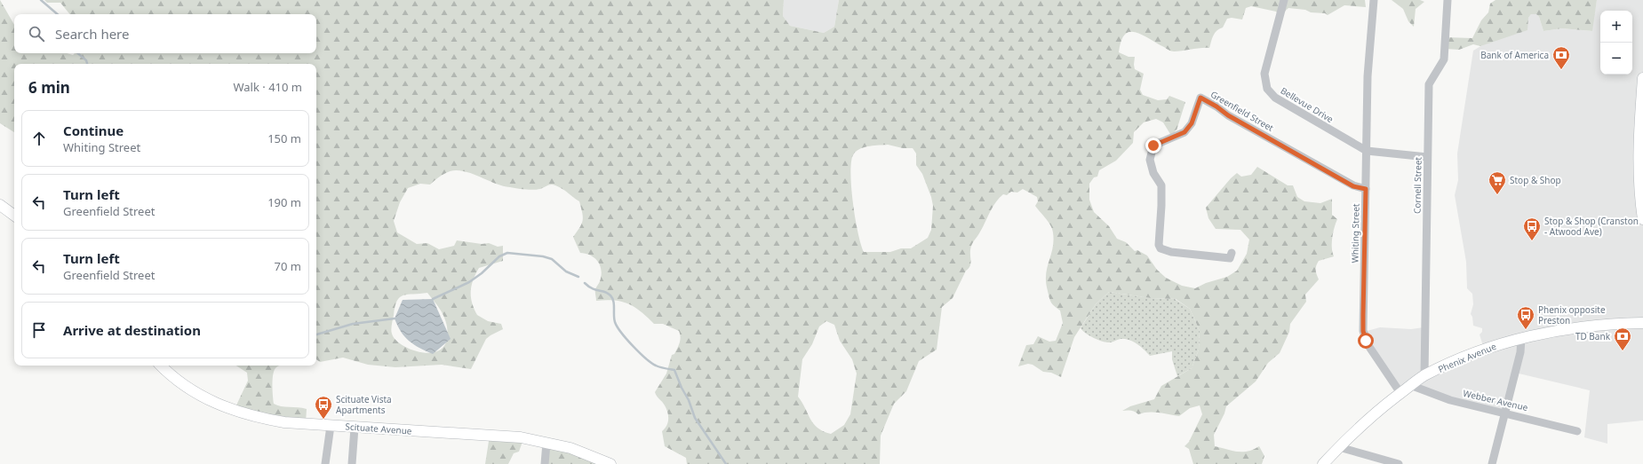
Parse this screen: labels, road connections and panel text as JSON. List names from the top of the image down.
{
  "streets": {
    "main road": ["Phenix Avenue", "Scituate Avenue"],
    "street": [
      "Bellevue Drive",
      "Greenfield Street",
      "Cornell Street",
      "Whiting Street",
      "Webber Avenue"
    ]
  },
  "crossings": [
    ["Bellevue Drive", "Cornell Street"],
    ["Bellevue Drive", "Whiting Street"],
    ["Greenfield Street", "Whiting Street"],
    ["Cornell Street", "Phenix Avenue"],
    ["Whiting Street", "Phenix Avenue"],
    ["Phenix Avenue", "Webber Avenue"]
  ],
  "places": {
    "bank": ["Bank of America", "TD Bank"],
    "supermarket": ["Stop & Shop"],
    "bus stop": ["Stop & Shop (Cranston - Atwood Ave)", "Phenix opposite Preston", "Scituate Vista Apartments"]
  },
  "page": {
    "map_buttons": ["+", "−"],
    "search": "Search here",
    "heading": ["6 min", "Walk · 410 m"],
    "list": [
      ["Continue", "Whiting Street", "150 m"],
      ["Turn left", "Greenfield Street", "190 m"],
      ["Turn left", "Greenfield Street", "70 m"],
      "Arrive at destination"
    ]
  }
}
